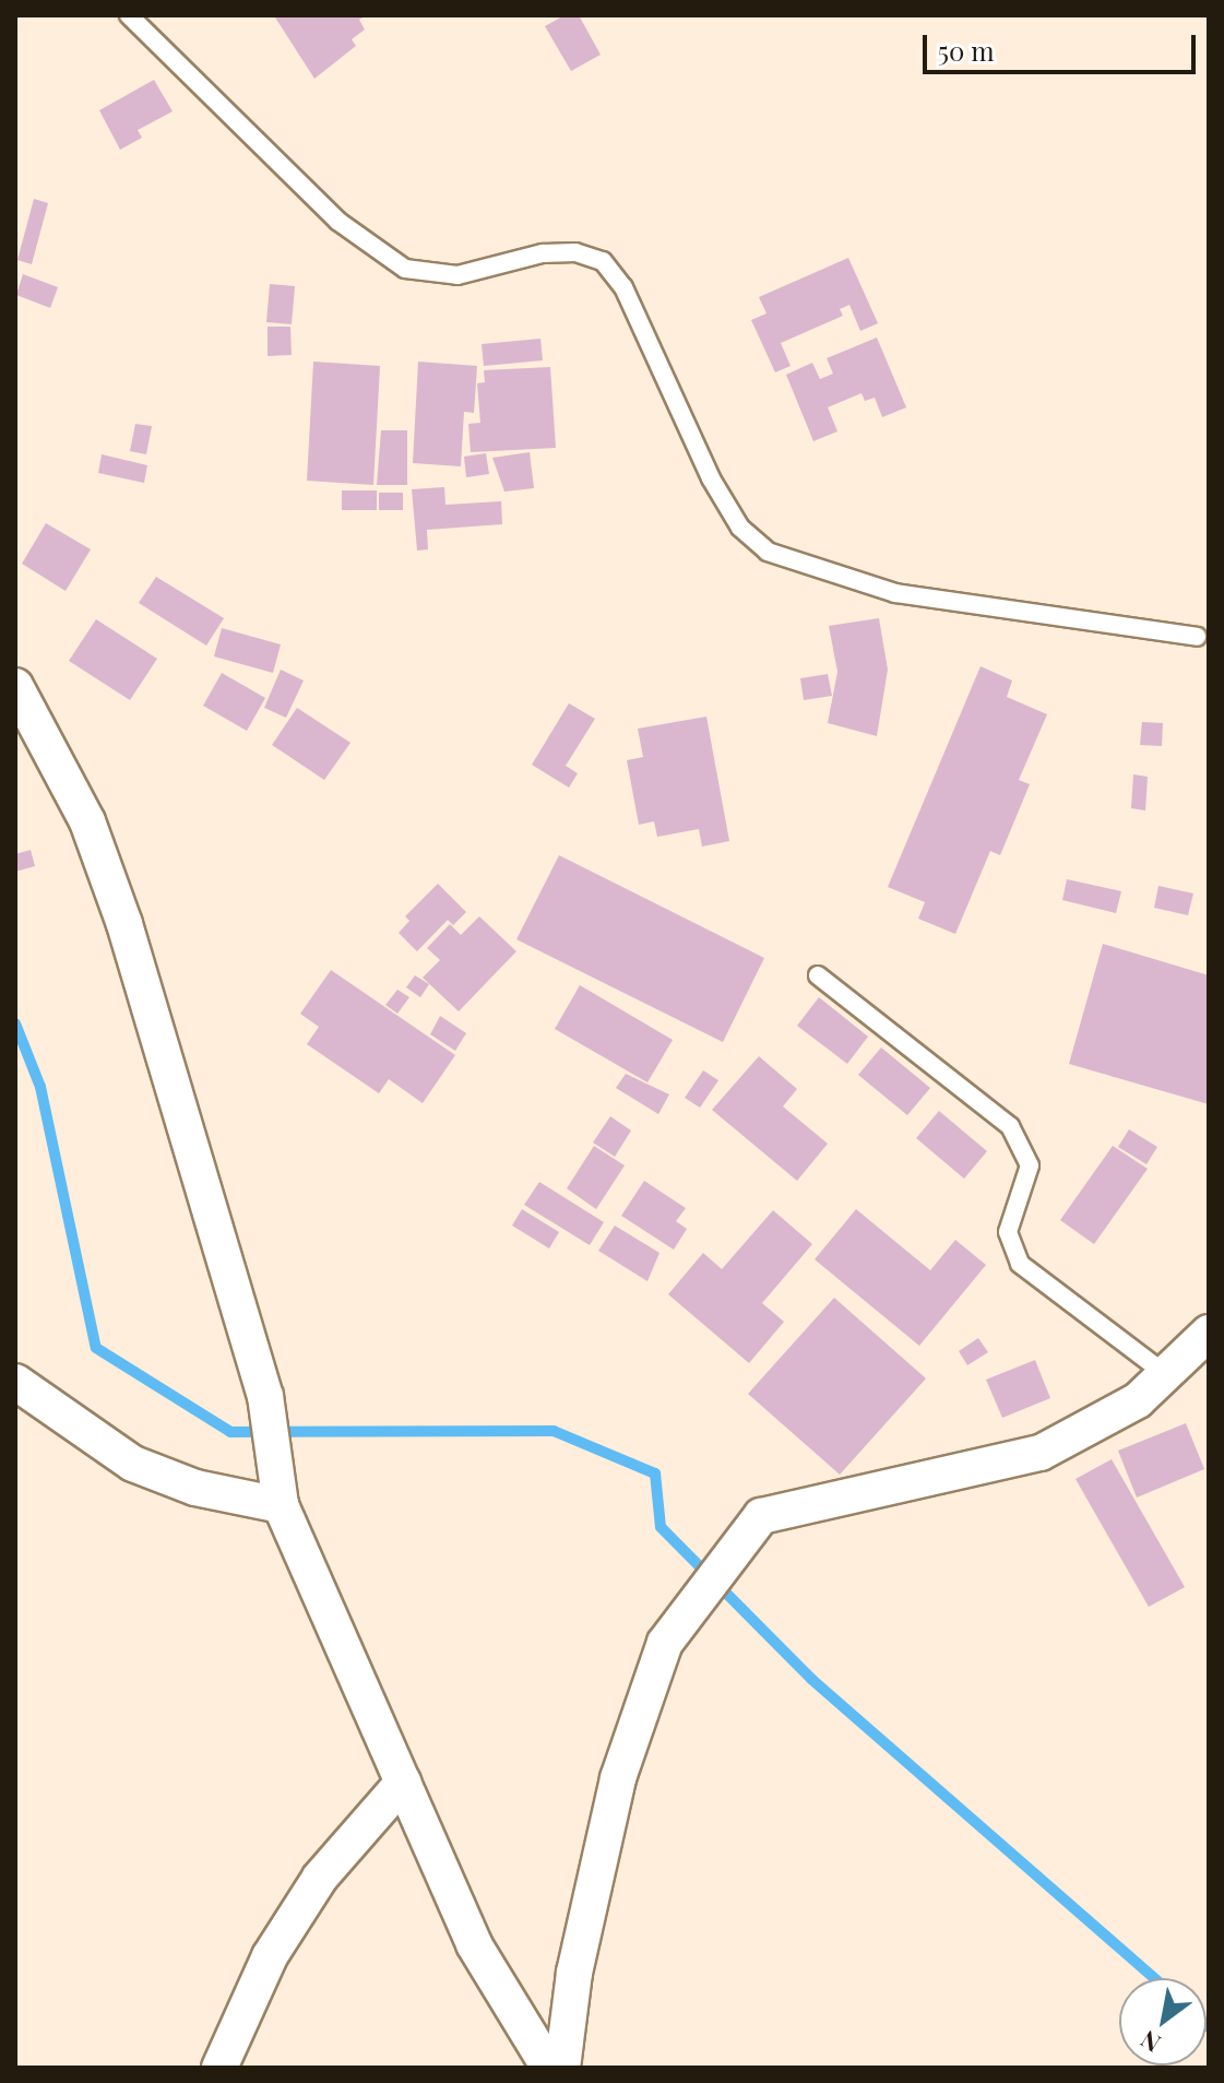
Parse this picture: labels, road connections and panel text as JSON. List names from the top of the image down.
{
  "scale_bar": "50 m",
  "north": "bottom left"
}
